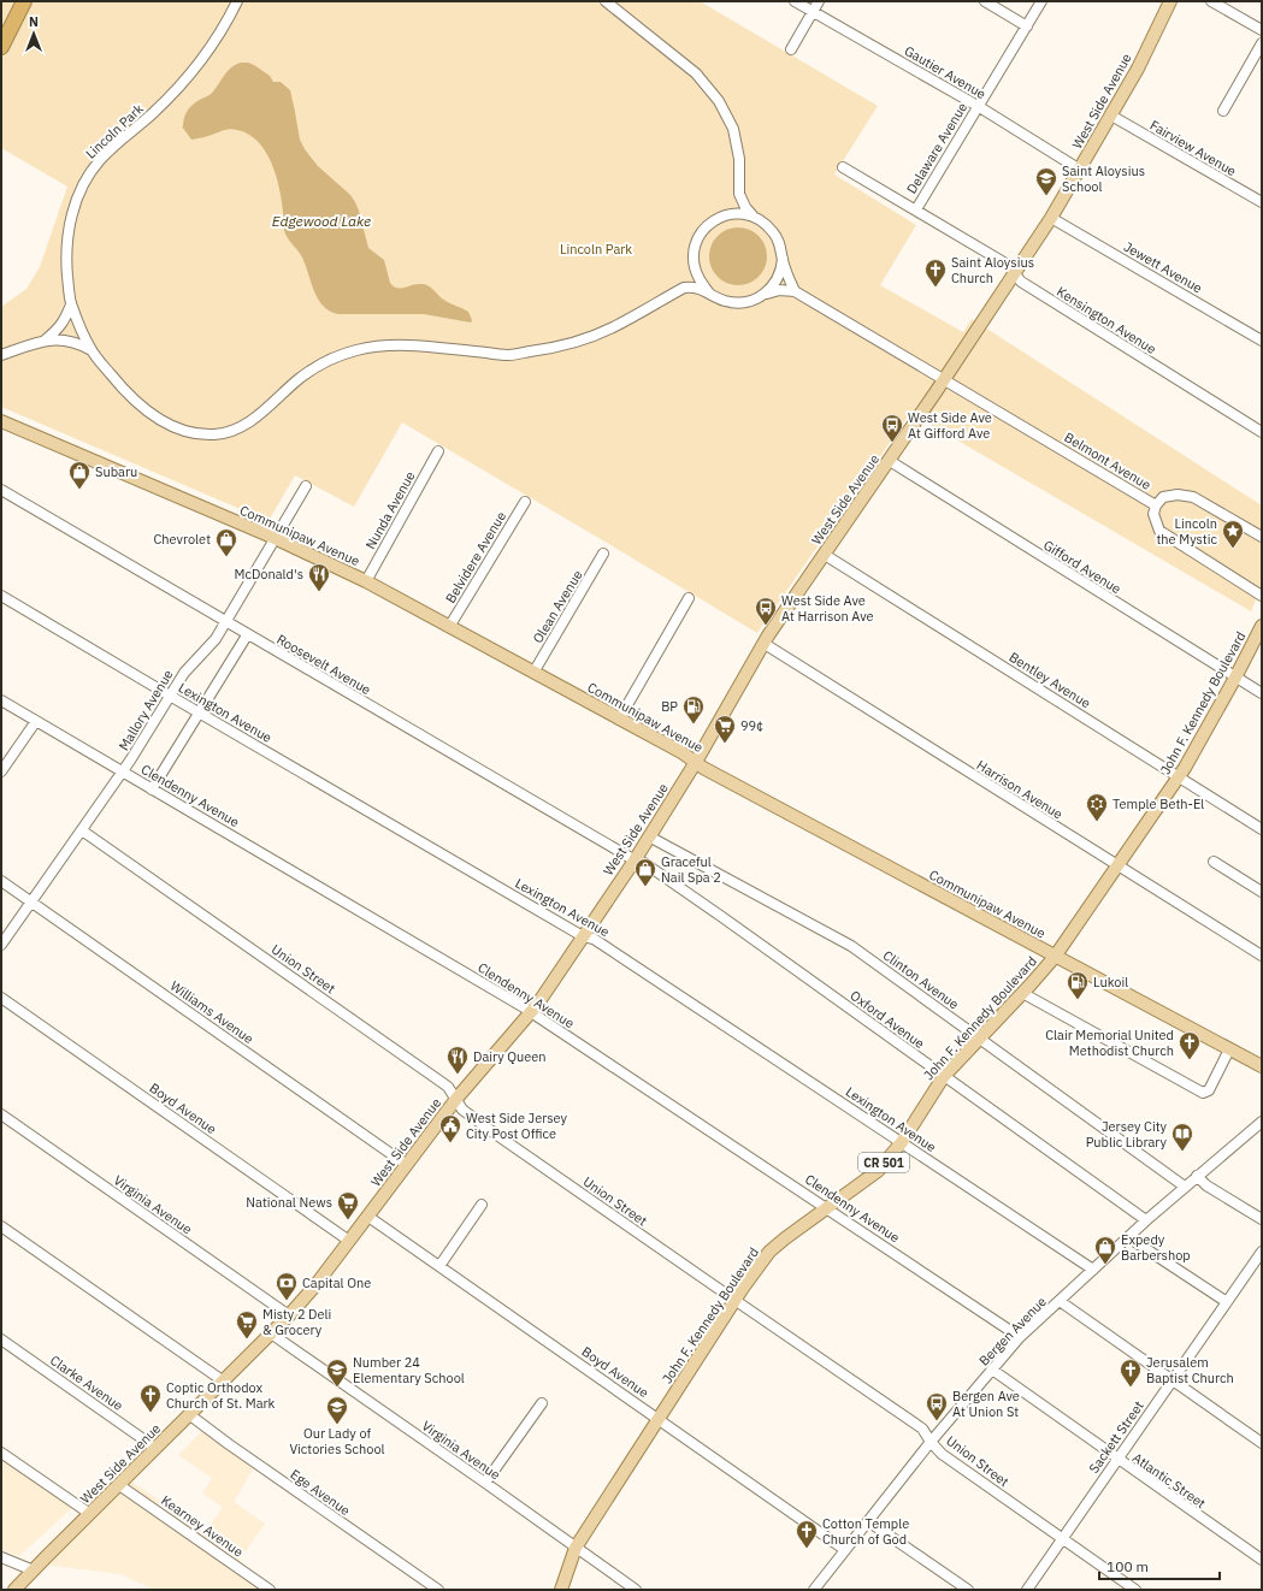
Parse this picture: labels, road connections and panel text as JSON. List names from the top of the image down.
{
  "streets": {
    "main road": [
      "West Side Avenue",
      "Communipaw Avenue",
      "John F. Kennedy Boulevard",
      "CR 501"
    ],
    "street": [
      "Gautier Avenue",
      "Lincoln Park",
      "Delaware Avenue",
      "Fairview Avenue",
      "Jewett Avenue",
      "Kensington Avenue",
      "Belmont Avenue",
      "Nunda Avenue",
      "Belvidere Avenue",
      "Gifford Avenue",
      "Olean Avenue",
      "Roosevelt Avenue",
      "Bentley Avenue",
      "Mallory Avenue",
      "Lexington Avenue",
      "Harrison Avenue",
      "Clendenny Avenue",
      "Union Street",
      "Clinton Avenue",
      "Williams Avenue",
      "Oxford Avenue",
      "Boyd Avenue",
      "Virginia Avenue",
      "Bergen Avenue",
      "Clarke Avenue",
      "Sackett Street",
      "Atlantic Street",
      "Ege Avenue",
      "Kearney Avenue"
    ]
  },
  "crossings": [
    ["Gautier Avenue", "West Side Avenue"],
    ["Gautier Avenue", "Delaware Avenue"],
    ["West Side Avenue", "Fairview Avenue"],
    ["West Side Avenue", "Jewett Avenue"],
    ["West Side Avenue", "Kensington Avenue"],
    ["West Side Avenue", "Belmont Avenue"],
    ["West Side Avenue", "Communipaw Avenue"],
    ["West Side Avenue", "Gifford Avenue"],
    ["West Side Avenue", "Roosevelt Avenue"],
    ["West Side Avenue", "Bentley Avenue"],
    ["West Side Avenue", "Lexington Avenue"],
    ["West Side Avenue", "Harrison Avenue"],
    ["West Side Avenue", "Clendenny Avenue"],
    ["West Side Avenue", "Union Street"],
    ["West Side Avenue", "Clinton Avenue"],
    ["West Side Avenue", "Williams Avenue"],
    ["West Side Avenue", "Oxford Avenue"],
    ["West Side Avenue", "Boyd Avenue"],
    ["West Side Avenue", "Virginia Avenue"],
    ["West Side Avenue", "Clarke Avenue"],
    ["West Side Avenue", "Ege Avenue"],
    ["West Side Avenue", "Kearney Avenue"],
    ["Delaware Avenue", "Kensington Avenue"],
    ["Nunda Avenue", "Communipaw Avenue"],
    ["Communipaw Avenue", "Belvidere Avenue"],
    ["Communipaw Avenue", "Olean Avenue"],
    ["Communipaw Avenue", "John F. Kennedy Boulevard"],
    ["Communipaw Avenue", "Mallory Avenue"],
    ["Gifford Avenue", "John F. Kennedy Boulevard"],
    ["Roosevelt Avenue", "Mallory Avenue"],
    ["Roosevelt Avenue", "Oxford Avenue"],
    ["Bentley Avenue", "John F. Kennedy Boulevard"],
    ["John F. Kennedy Boulevard", "Lexington Avenue"],
    ["John F. Kennedy Boulevard", "Harrison Avenue"],
    ["John F. Kennedy Boulevard", "Clendenny Avenue"],
    ["John F. Kennedy Boulevard", "Union Street"],
    ["John F. Kennedy Boulevard", "Clinton Avenue"],
    ["John F. Kennedy Boulevard", "Oxford Avenue"],
    ["John F. Kennedy Boulevard", "Boyd Avenue"],
    ["John F. Kennedy Boulevard", "Virginia Avenue"],
    ["Mallory Avenue", "Lexington Avenue"],
    ["Mallory Avenue", "Clendenny Avenue"],
    ["Mallory Avenue", "Union Street"],
    ["Mallory Avenue", "Williams Avenue"],
    ["Lexington Avenue", "Bergen Avenue"],
    ["Clendenny Avenue", "Bergen Avenue"],
    ["Union Street", "Bergen Avenue"],
    ["Union Street", "Sackett Street"],
    ["Clinton Avenue", "Bergen Avenue"],
    ["Oxford Avenue", "Bergen Avenue"],
    ["Boyd Avenue", "Bergen Avenue"],
    ["Bergen Avenue", "Atlantic Street"],
    ["Sackett Street", "Atlantic Street"]
  ],
  "water": ["Edgewood Lake"],
  "parks": ["Lincoln Park"],
  "places": {
    "school or university": ["Saint Aloysius School", "Number 24 Elementary School", "Our Lady of Victories School"],
    "church": [
      "Saint Aloysius Church",
      "Clair Memorial United Methodist Church",
      "Jerusalem Baptist Church",
      "Coptic Orthodox Church of St. Mark",
      "Cotton Temple Church of God"
    ],
    "bus stop": ["West Side Ave At Gifford Ave", "West Side Ave At Harrison Ave", "Bergen Ave At Union St"],
    "shop": [
      "Subaru",
      "Chevrolet",
      "Graceful Nail Spa 2",
      "Expedy Barbershop"
    ],
    "place": ["Lincoln the Mystic"],
    "restaurant": ["McDonald's", "Dairy Queen"],
    "fuel station": ["BP", "Lukoil"],
    "supermarket": ["99¢", "National News", "Misty 2 Deli & Grocery"],
    "synagogue": ["Temple Beth-El"],
    "public building": ["West Side Jersey City Post Office"],
    "library": ["Jersey City Public Library"],
    "bank": ["Capital One"]
  },
  "scale_bar": "100 m",
  "north": "top"
}
